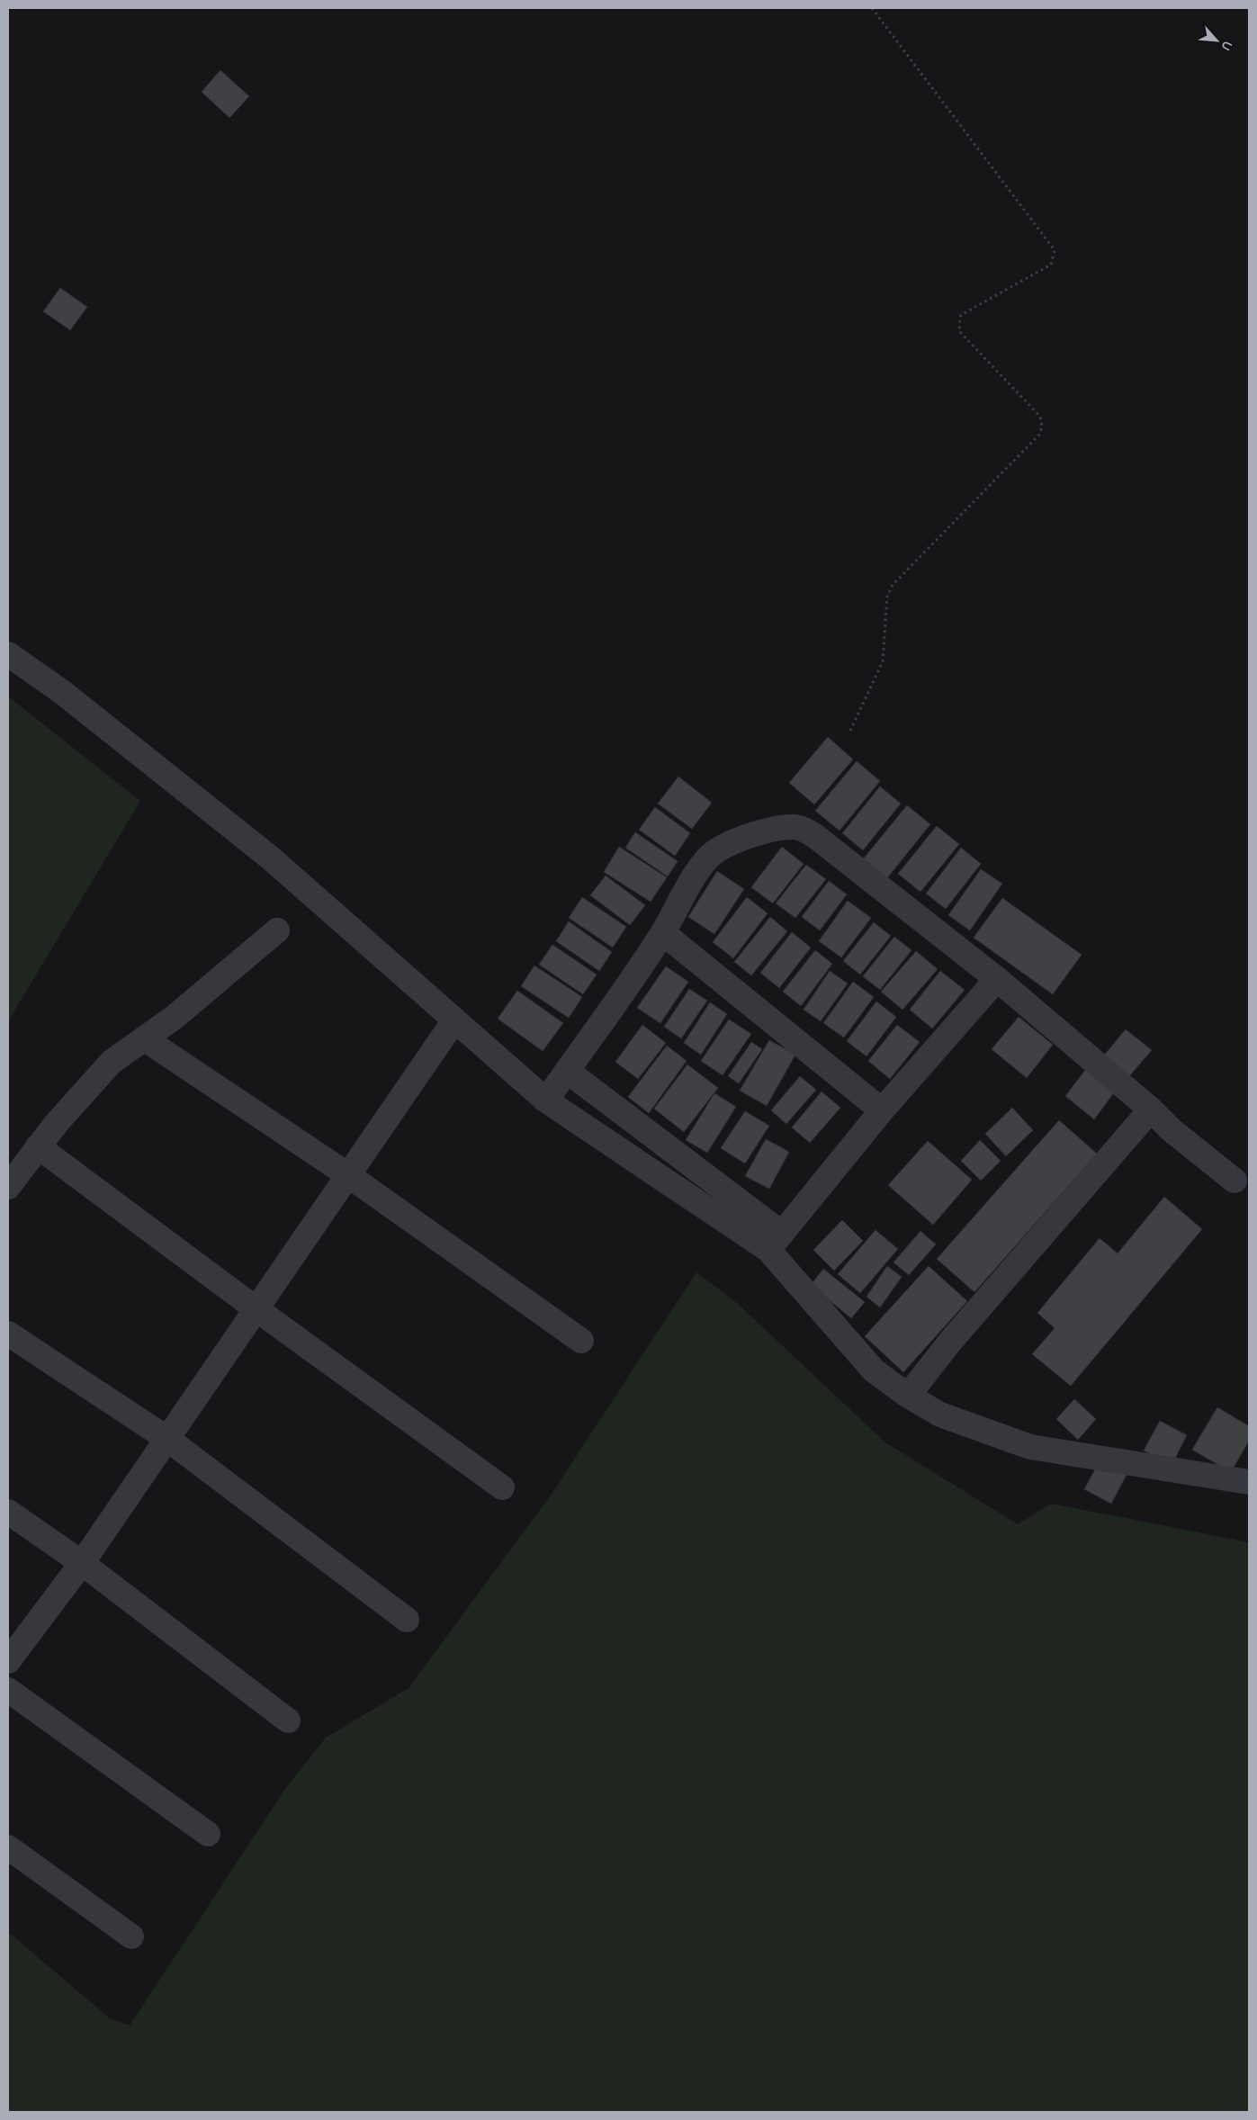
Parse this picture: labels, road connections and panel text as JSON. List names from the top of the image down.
{
  "north": "bottom right"
}
